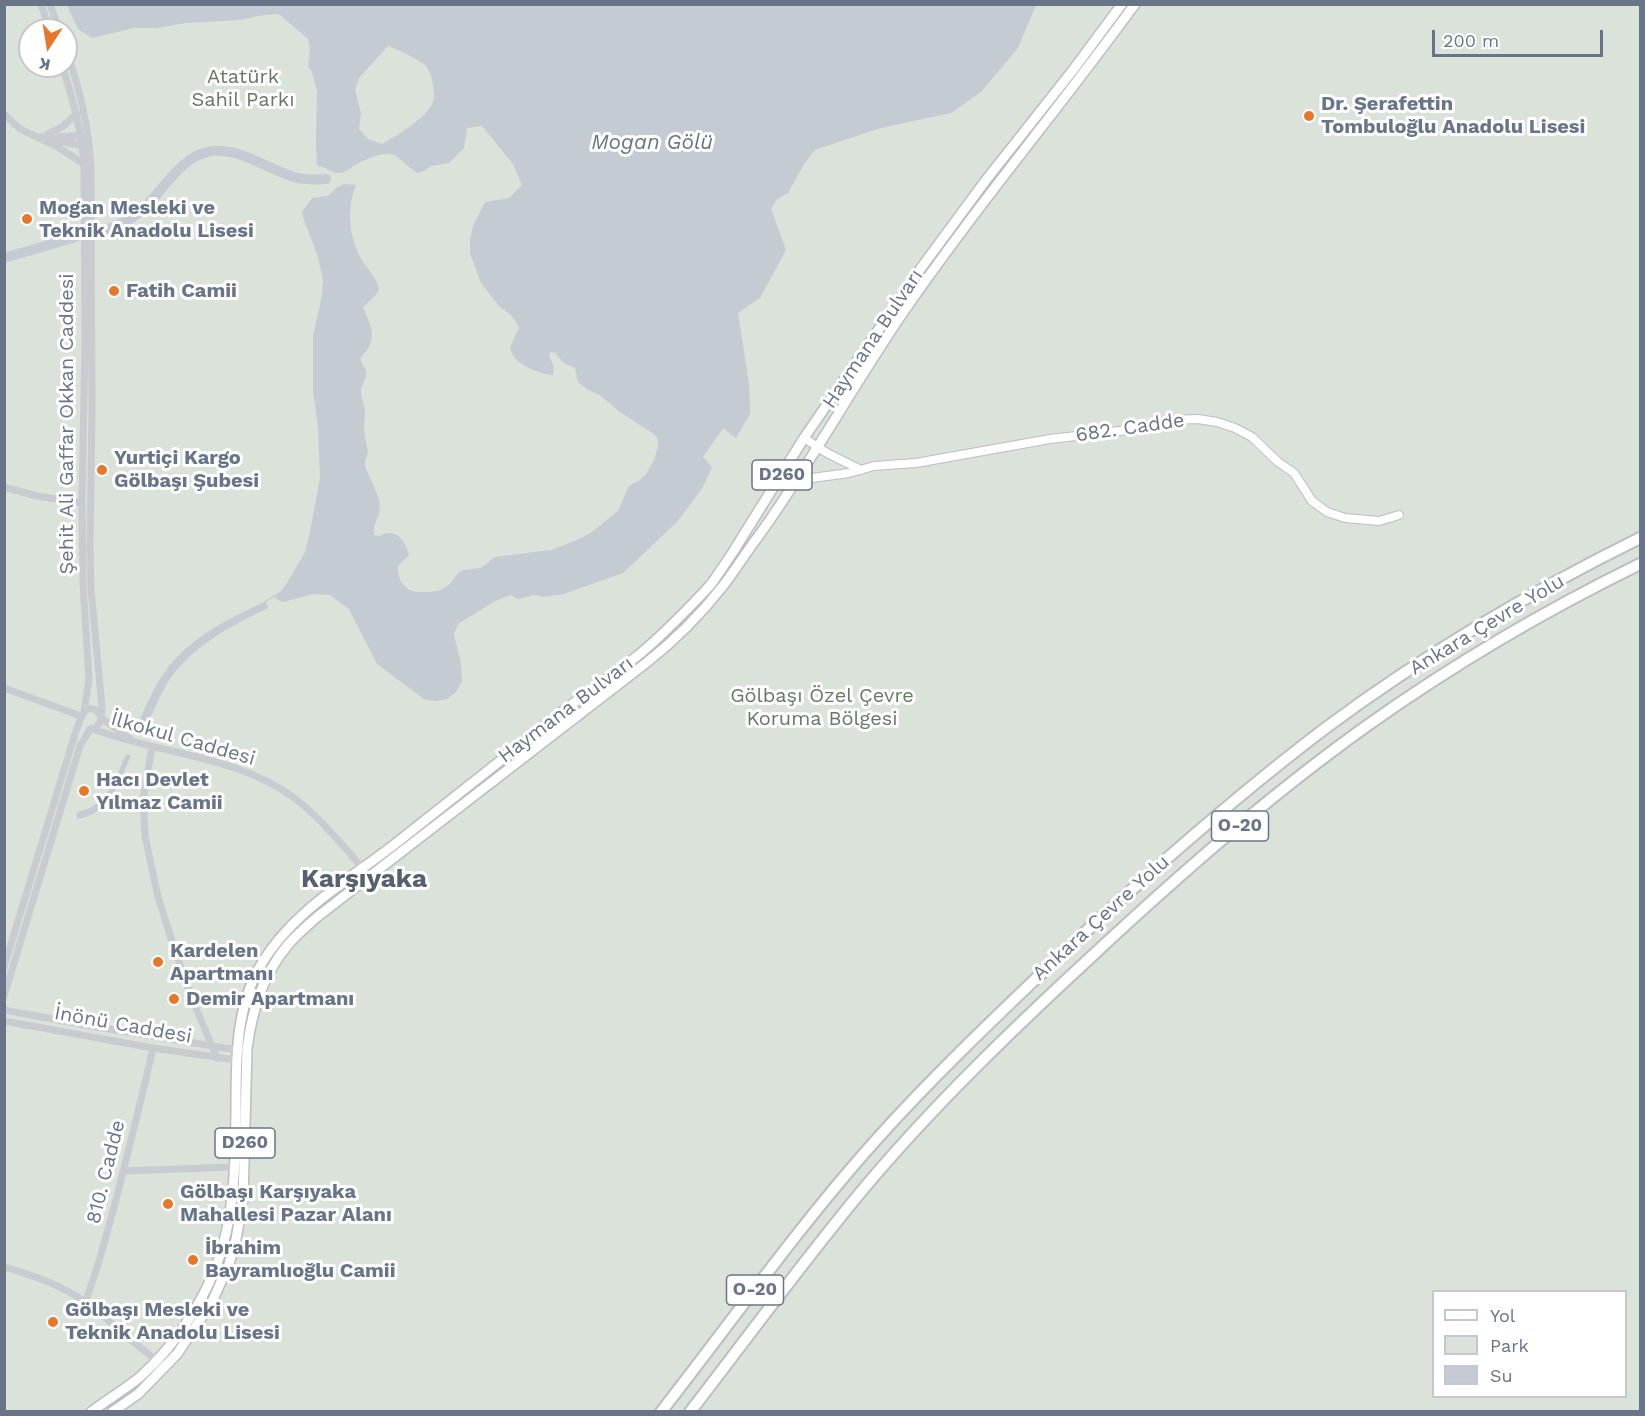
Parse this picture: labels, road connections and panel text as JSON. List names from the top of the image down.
{
  "streets": {
    "highway": [
      "Haymana Bulvarı",
      "D260",
      "Ankara Çevre Yolu",
      "O-20"
    ],
    "main road": ["682. Cadde"],
    "street": [
      "Şehit Ali Gaffar Okkan Caddesi",
      "İlkokul Caddesi",
      "İnönü Caddesi",
      "810. Cadde"
    ]
  },
  "crossings": [
    ["Haymana Bulvarı", "682. Cadde"],
    ["Haymana Bulvarı", "İlkokul Caddesi"],
    ["Haymana Bulvarı", "İnönü Caddesi"],
    ["Şehit Ali Gaffar Okkan Caddesi", "İlkokul Caddesi"],
    ["İnönü Caddesi", "810. Cadde"]
  ],
  "districts": ["Karşıyaka"],
  "water": ["Mogan Gölü"],
  "parks": ["Atatürk Sahil Parkı", "Gölbaşı Özel Çevre Koruma Bölgesi"],
  "places": [
    "Dr. Şerafettin Tombuloğlu Anadolu Lisesi",
    "Mogan Mesleki ve Teknik Anadolu Lisesi",
    "Fatih Camii",
    "Yurtiçi Kargo Gölbaşı Şubesi",
    "Hacı Devlet Yılmaz Camii",
    "Kardelen Apartmanı",
    "Demir Apartmanı",
    "Gölbaşı Karşıyaka Mahallesi Pazar Alanı",
    "İbrahim Bayramlıoğlu Camii",
    "Gölbaşı Mesleki ve Teknik Anadolu Lisesi"
  ],
  "legend": ["Yol", "Park", "Su"],
  "scale_bar": "200 m",
  "north": "bottom"
}
